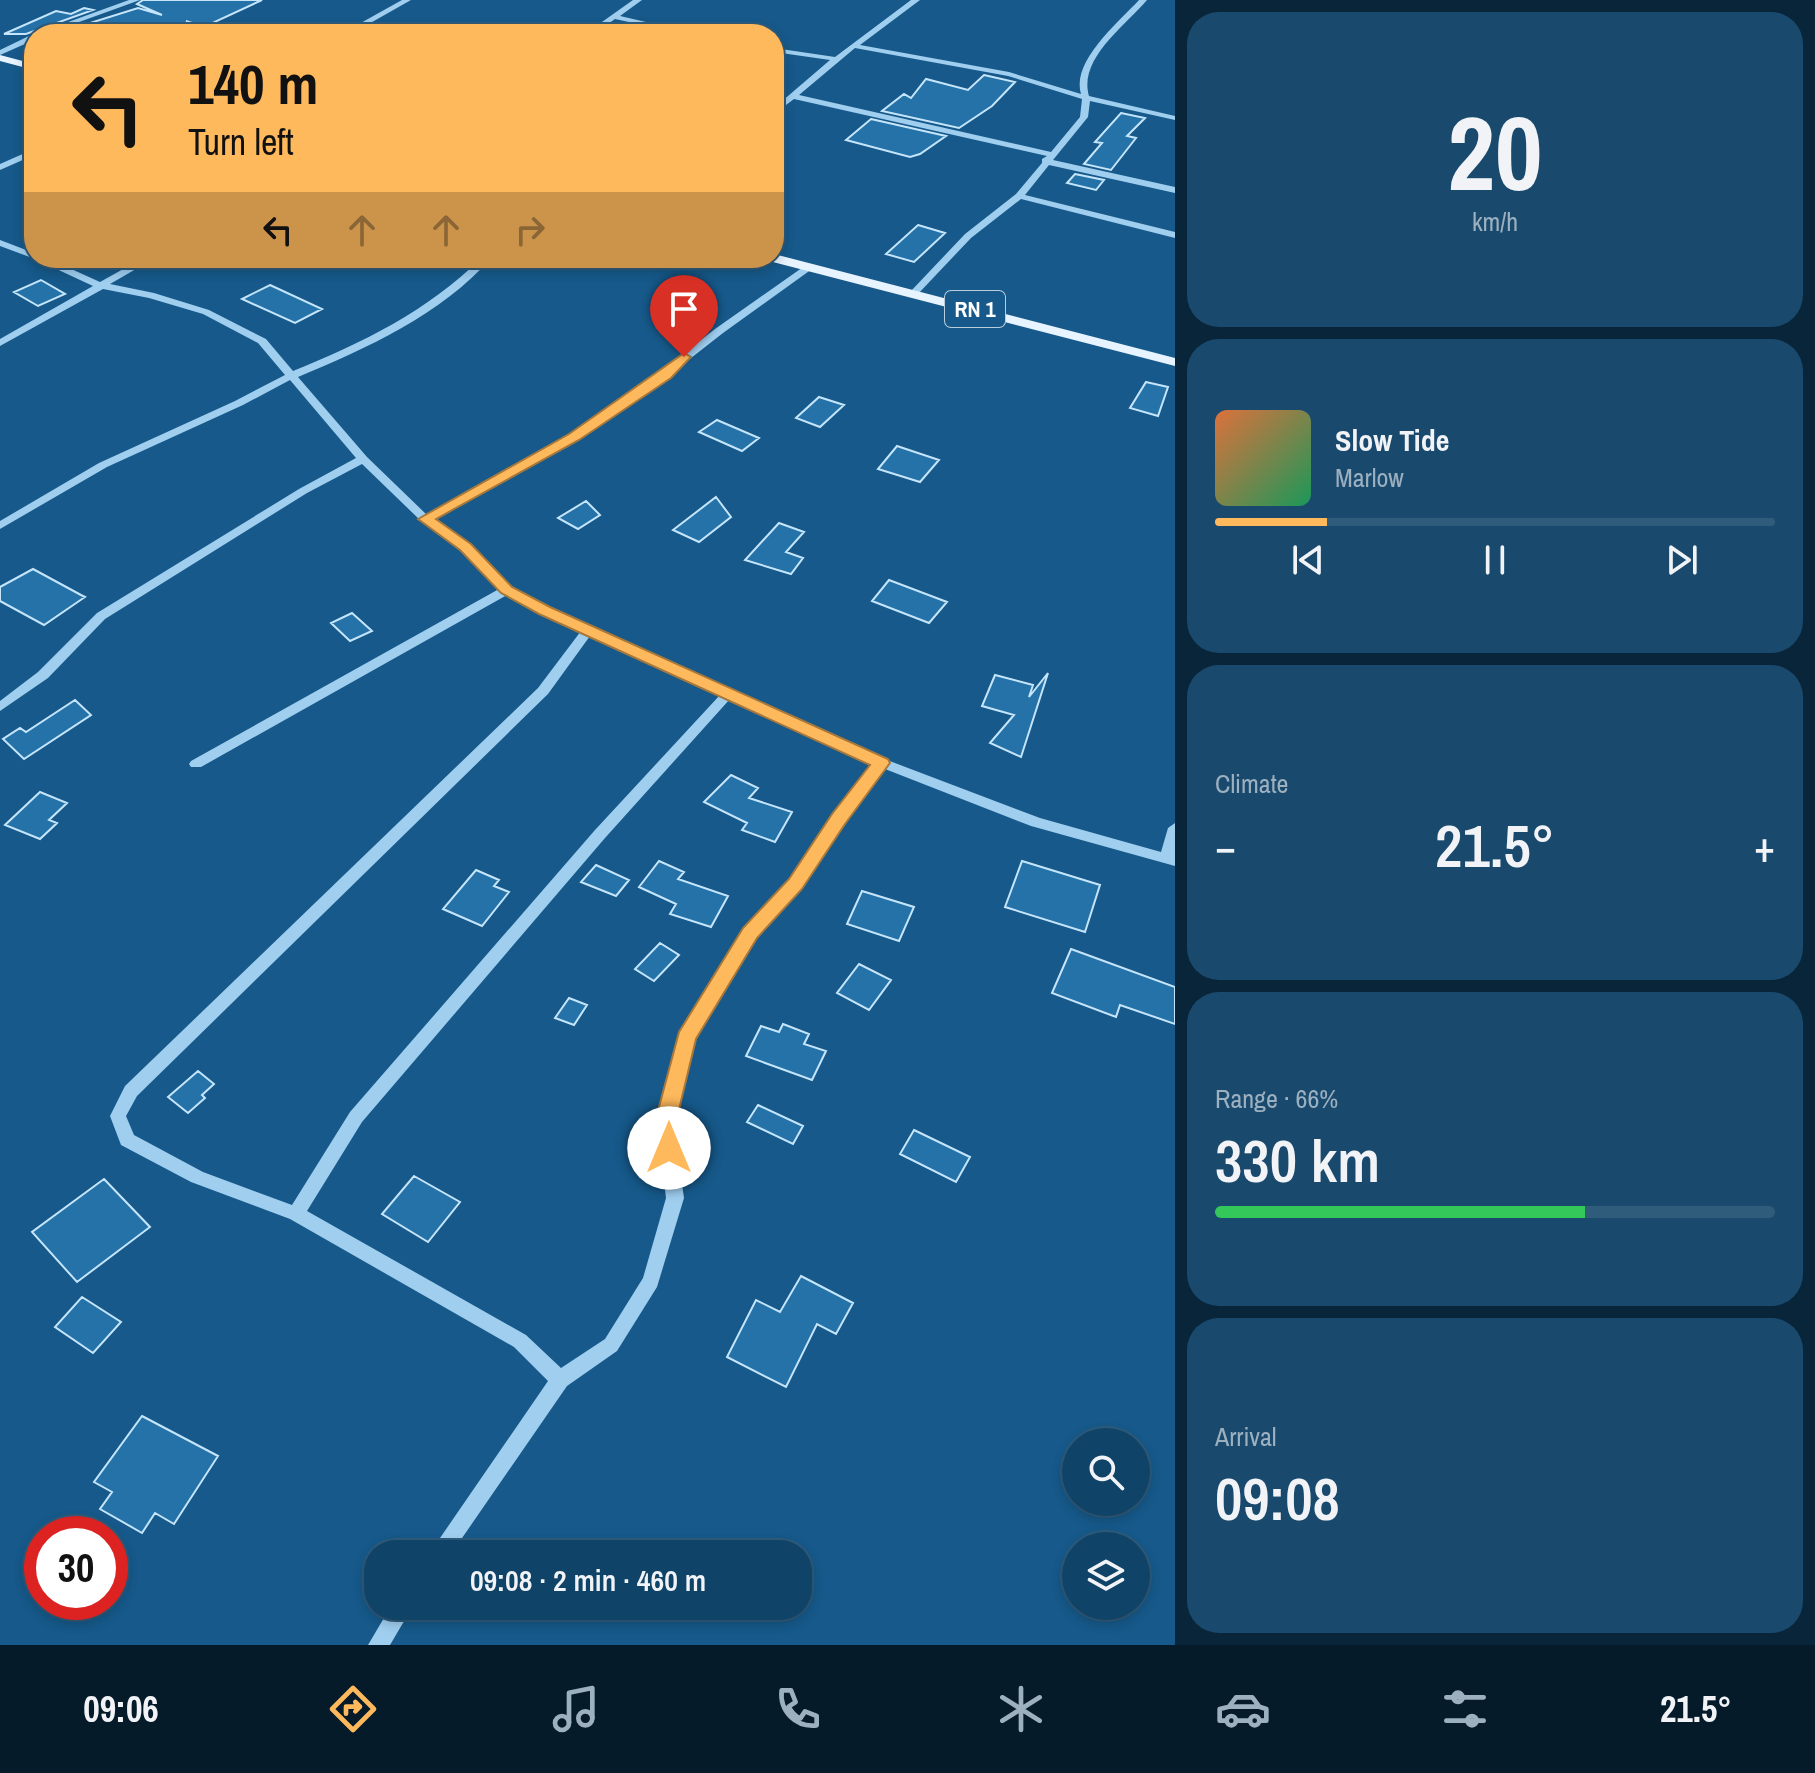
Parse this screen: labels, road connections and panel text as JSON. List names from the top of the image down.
{
  "streets": {
    "main road": ["RN 1"]
  },
  "page": {
    "tile": [
      ["20", "km/h"],
      "Climate",
      ["Range · 66%", "330 km"],
      ["Arrival", "09:08"]
    ],
    "turn": ["140 m", "Turn left"],
    "song": ["Slow Tide", "Marlow"],
    "heat": ["−", "21.5°", "+"],
    "limit": "30",
    "trip": "09:08 · 2 min · 460 m",
    "tabs": ["09:06", "21.5°"]
  }
}
